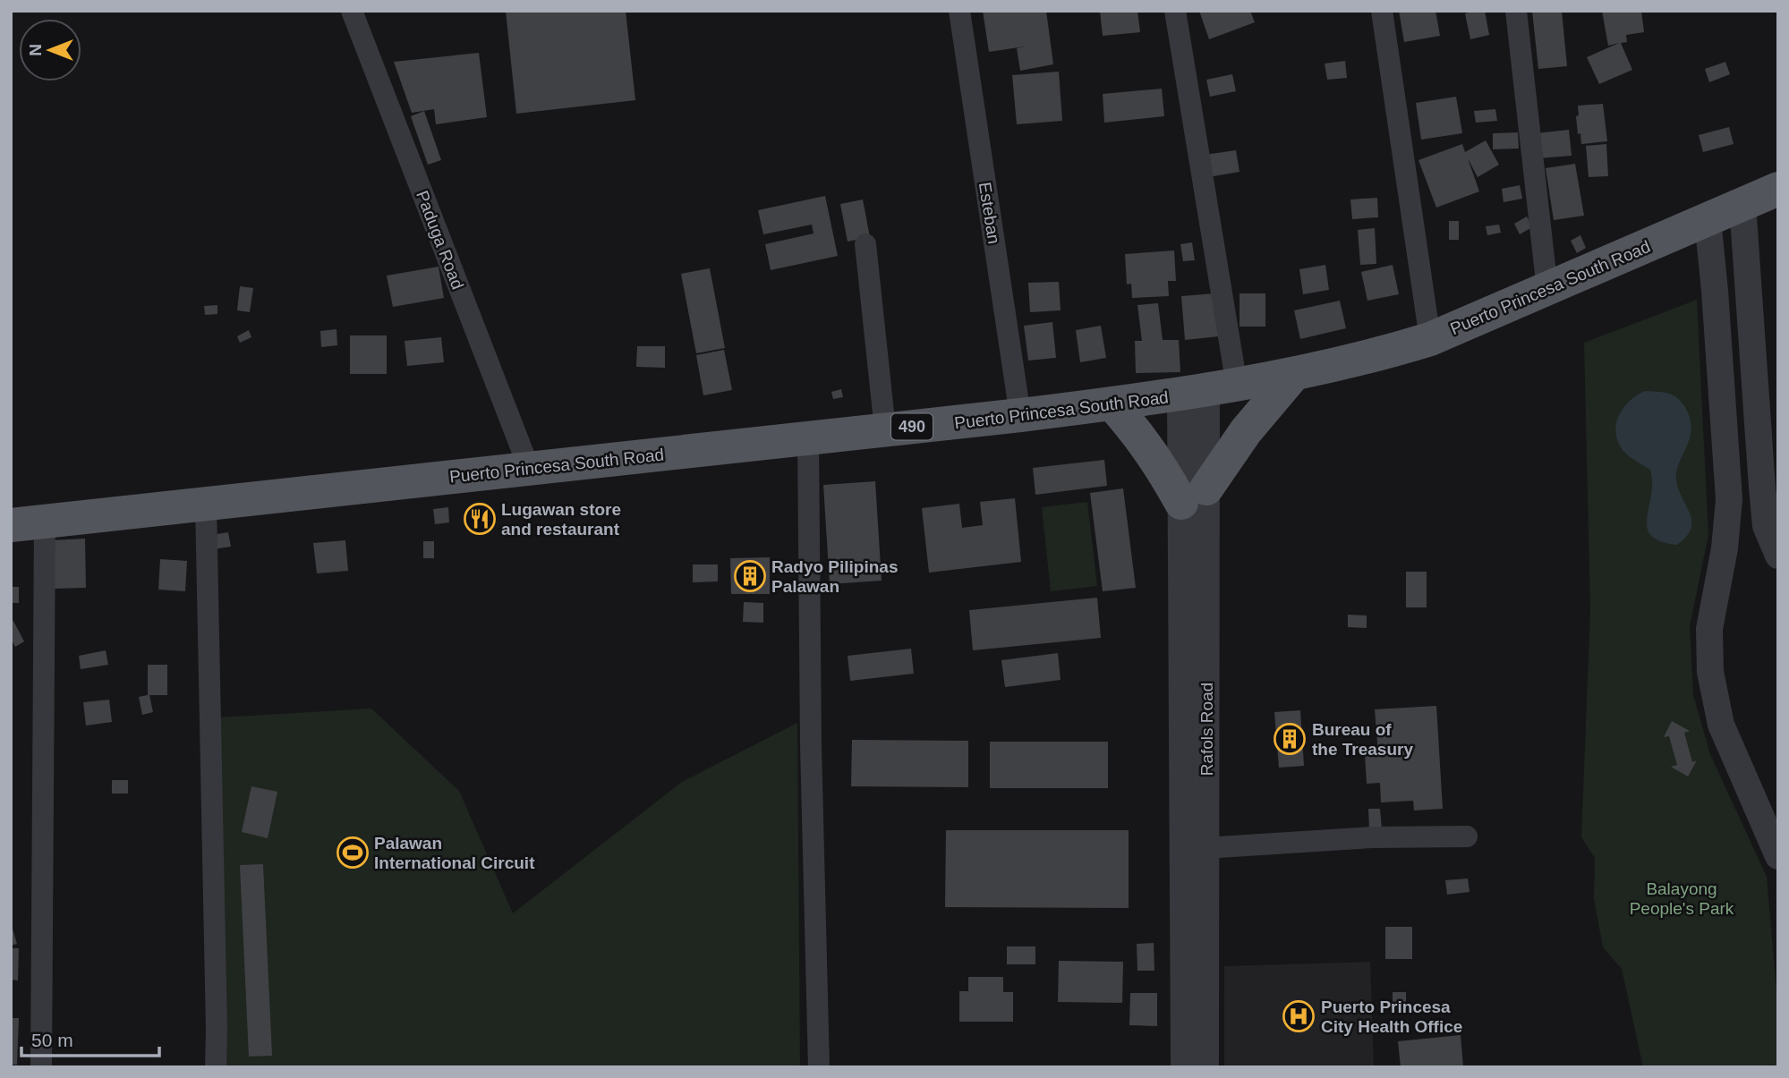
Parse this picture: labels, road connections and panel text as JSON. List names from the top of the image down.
{
  "streets": {
    "main road": ["Puerto Princesa South Road", "490"],
    "street": ["Esteban", "Paduga Road", "Rafols Road"]
  },
  "crossings": [
    ["Esteban", "Puerto Princesa South Road"],
    ["Paduga Road", "Puerto Princesa South Road"],
    ["Puerto Princesa South Road", "Rafols Road"]
  ],
  "parks": ["Balayong People's Park"],
  "places": {
    "restaurant": ["Lugawan store and restaurant"],
    "building": ["Radyo Pilipinas Palawan", "Bureau of the Treasury"],
    "sports": ["Palawan International Circuit"],
    "hospital": ["Puerto Princesa City Health Office"]
  },
  "scale_bar": "50 m",
  "north": "left"
}
